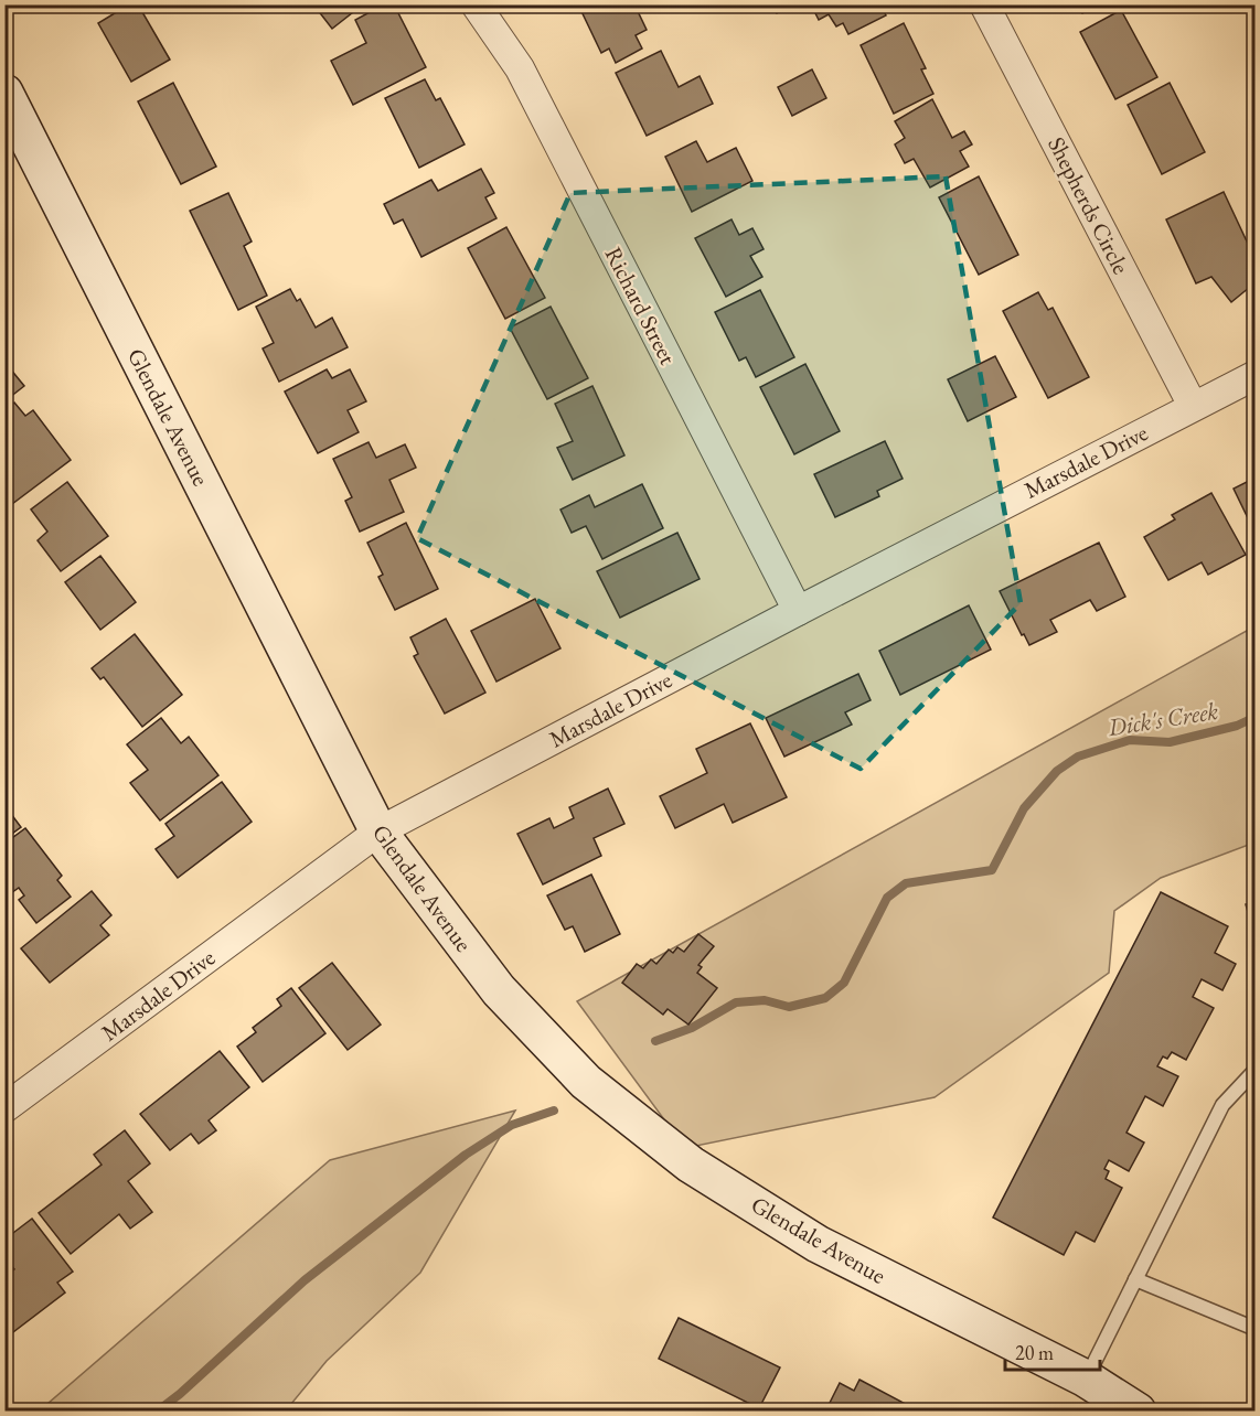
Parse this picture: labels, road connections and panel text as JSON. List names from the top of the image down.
{
  "streets": {
    "main road": ["Glendale Avenue"],
    "street": ["Shepherds Circle", "Richard Street", "Marsdale Drive"]
  },
  "crossings": [
    ["Shepherds Circle", "Marsdale Drive"],
    ["Richard Street", "Marsdale Drive"],
    ["Glendale Avenue", "Marsdale Drive"]
  ],
  "water": ["Dick's Creek"],
  "scale_bar": "20 m"
}
